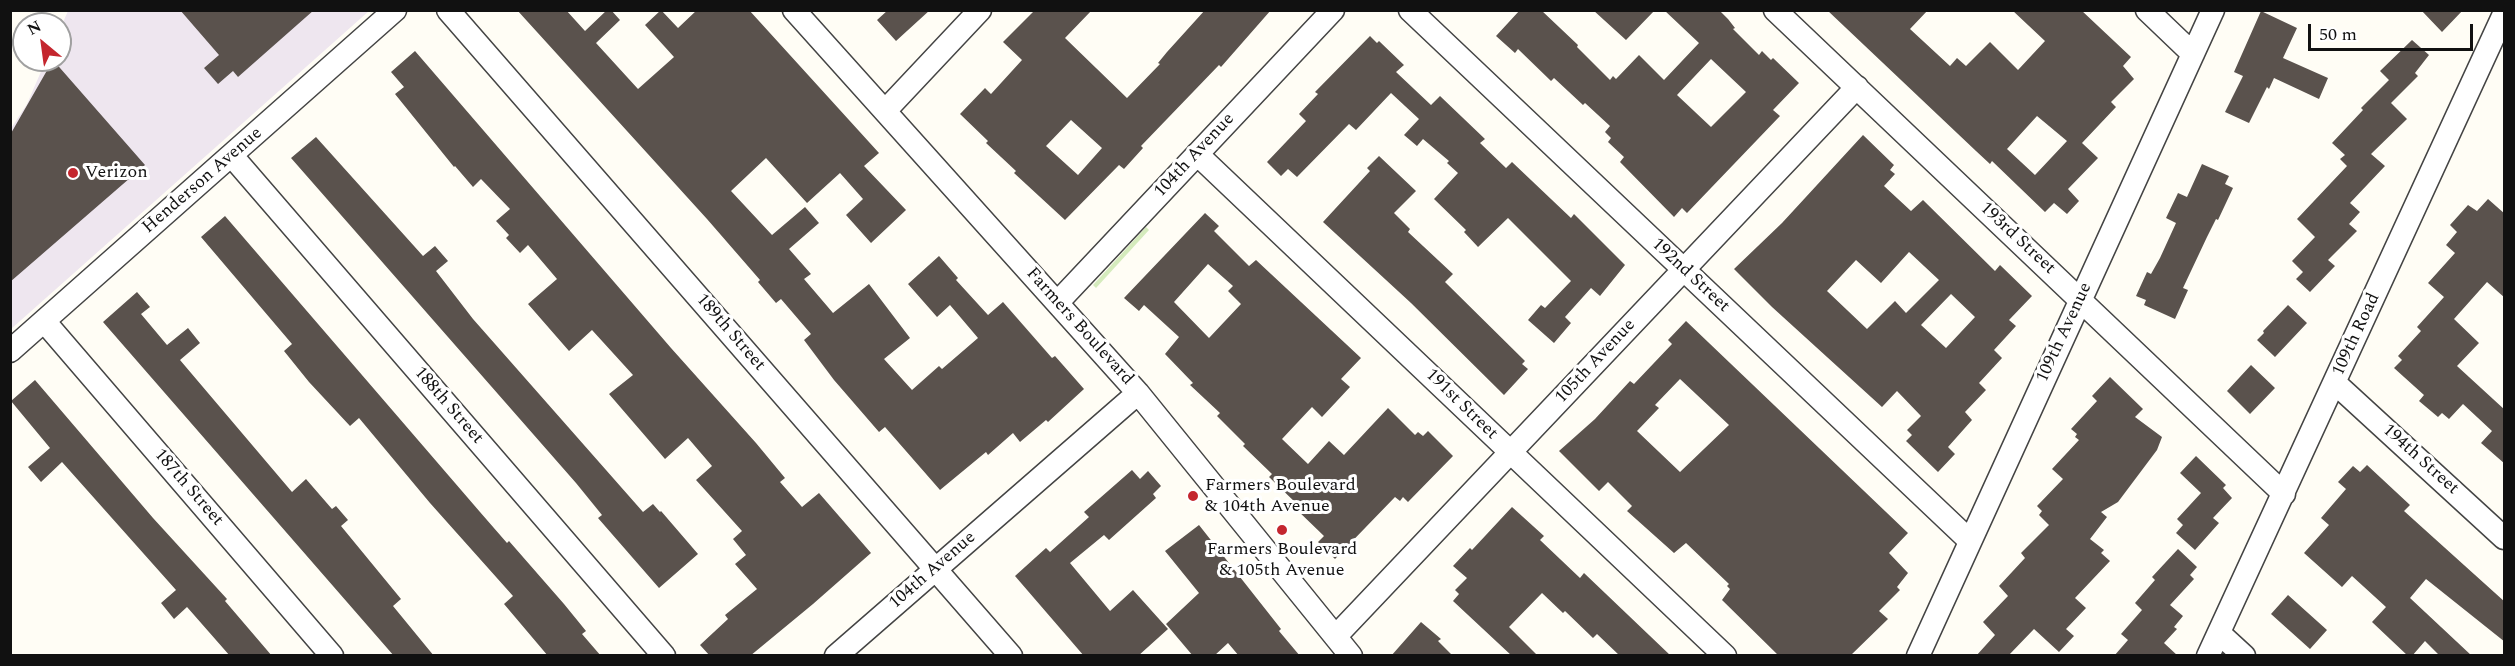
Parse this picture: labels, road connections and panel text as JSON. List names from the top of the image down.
{
  "streets": {
    "street": [
      "104th Avenue",
      "Henderson Avenue",
      "193rd Street",
      "192nd Street",
      "Farmers Boulevard",
      "189th Street",
      "109th Avenue",
      "109th Road",
      "105th Avenue",
      "191st Street",
      "188th Street",
      "194th Street",
      "187th Street"
    ]
  },
  "crossings": [
    ["104th Avenue", "Farmers Boulevard"],
    ["104th Avenue", "189th Street"],
    ["104th Avenue", "191st Street"],
    ["Henderson Avenue", "188th Street"],
    ["Henderson Avenue", "187th Street"],
    ["193rd Street", "109th Avenue"],
    ["193rd Street", "109th Road"],
    ["193rd Street", "105th Avenue"],
    ["192nd Street", "109th Avenue"],
    ["192nd Street", "105th Avenue"],
    ["Farmers Boulevard", "105th Avenue"],
    ["109th Road", "194th Street"],
    ["105th Avenue", "191st Street"]
  ],
  "places": ["Verizon", "Farmers Boulevard & 104th Avenue", "Farmers Boulevard & 105th Avenue"],
  "scale_bar": "50 m",
  "north": "top left"
}
